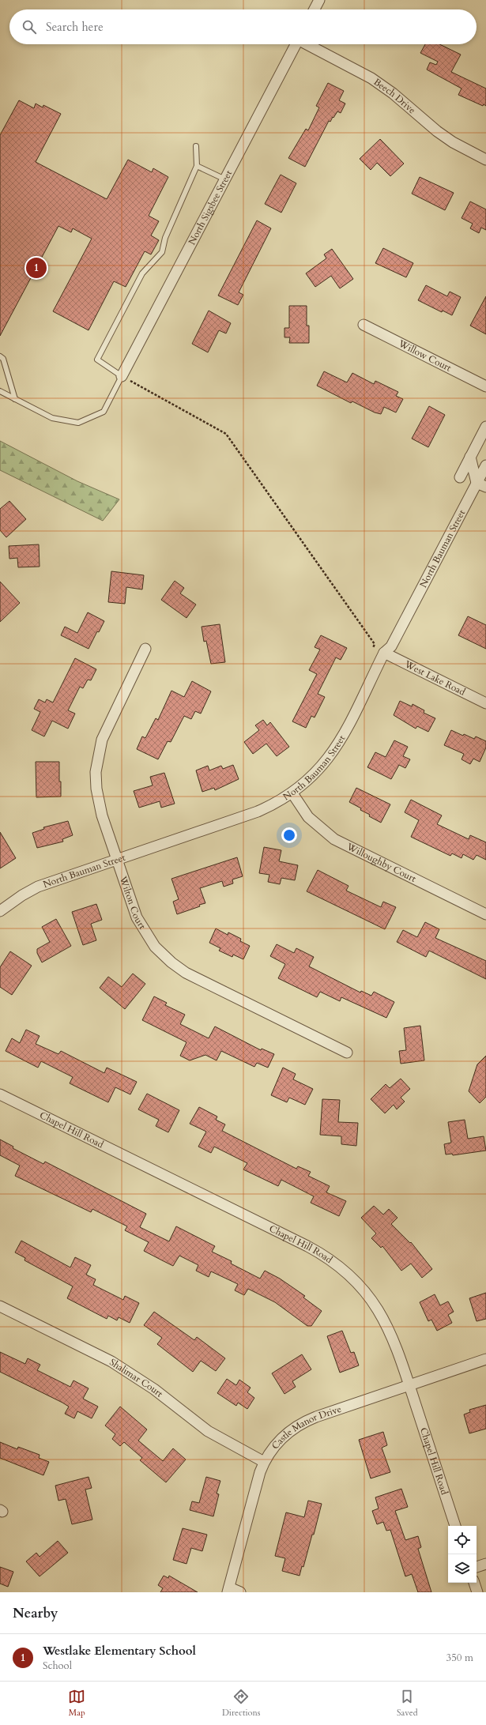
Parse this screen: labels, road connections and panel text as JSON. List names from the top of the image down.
{
  "streets": {
    "street": [
      "Beech Drive",
      "North Sigsbee Street",
      "Willow Court",
      "North Bauman Street",
      "West Lake Road",
      "Willoughby Court",
      "Wilton Court",
      "Chapel Hill Road",
      "Shalimar Court",
      "Castle Manor Drive"
    ]
  },
  "crossings": [
    ["North Bauman Street", "West Lake Road"],
    ["North Bauman Street", "Willoughby Court"],
    ["North Bauman Street", "Wilton Court"],
    ["Chapel Hill Road", "Castle Manor Drive"],
    ["Shalimar Court", "Castle Manor Drive"]
  ],
  "page": {
    "search": "Search here",
    "pins": "1",
    "heading": "Nearby",
    "list": [
      {
        "mark": "1",
        "name": "Westlake Elementary School",
        "note": "School",
        "value": "350 m"
      }
    ],
    "nav": ["Map", "Directions", "Saved"]
  }
}
